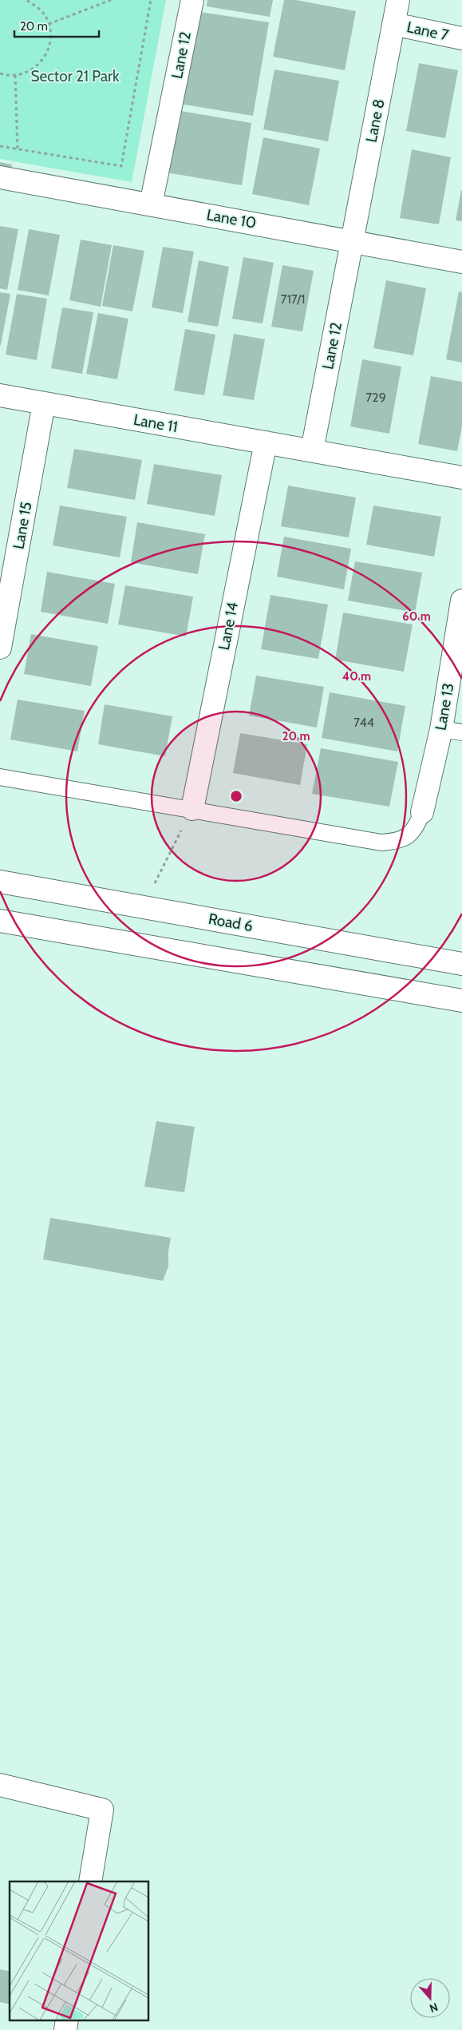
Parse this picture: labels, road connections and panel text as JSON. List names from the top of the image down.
{
  "streets": {
    "street": [
      "Lane 7",
      "Lane 12",
      "Lane 8",
      "Lane 10",
      "Lane 11",
      "Lane 15",
      "Lane 14",
      "Lane 13",
      "Road 6"
    ]
  },
  "crossings": [
    ["Lane 7", "Lane 8"],
    ["Lane 12", "Lane 8"],
    ["Lane 12", "Lane 10"],
    ["Lane 12", "Lane 11"],
    ["Lane 8", "Lane 10"],
    ["Lane 11", "Lane 15"],
    ["Lane 11", "Lane 14"]
  ],
  "parks": ["Sector 21 Park"],
  "house_numbers": ["717/1", "729", "744"],
  "scale_bar": "20 m",
  "north": "bottom",
  "rings": ["60 m", "40 m", "20 m"]
}
